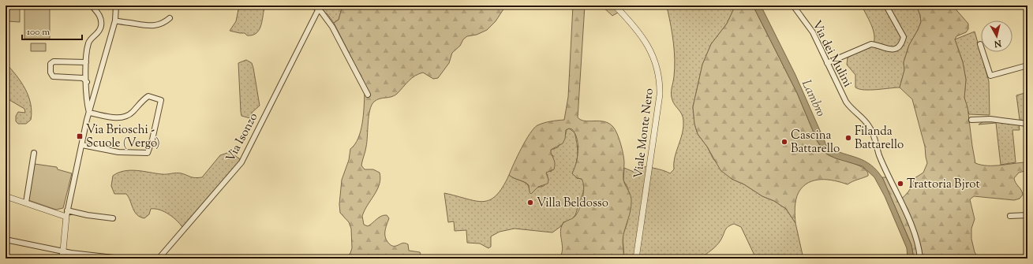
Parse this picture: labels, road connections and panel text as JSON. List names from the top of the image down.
{
  "streets": {
    "street": ["Via dei Mulini", "Viale Monte Nero", "Via Isonzo"]
  },
  "water": ["Lambro"],
  "places": {
    "transit": ["Via Brioschi - Scuole (Vergo)"],
    "other": [
      "Filanda Battarello",
      "Cascina Battarello",
      "Trattoria Bjrot",
      "Villa Beldosso"
    ]
  },
  "scale_bar": "100 m",
  "north": "bottom"
}
